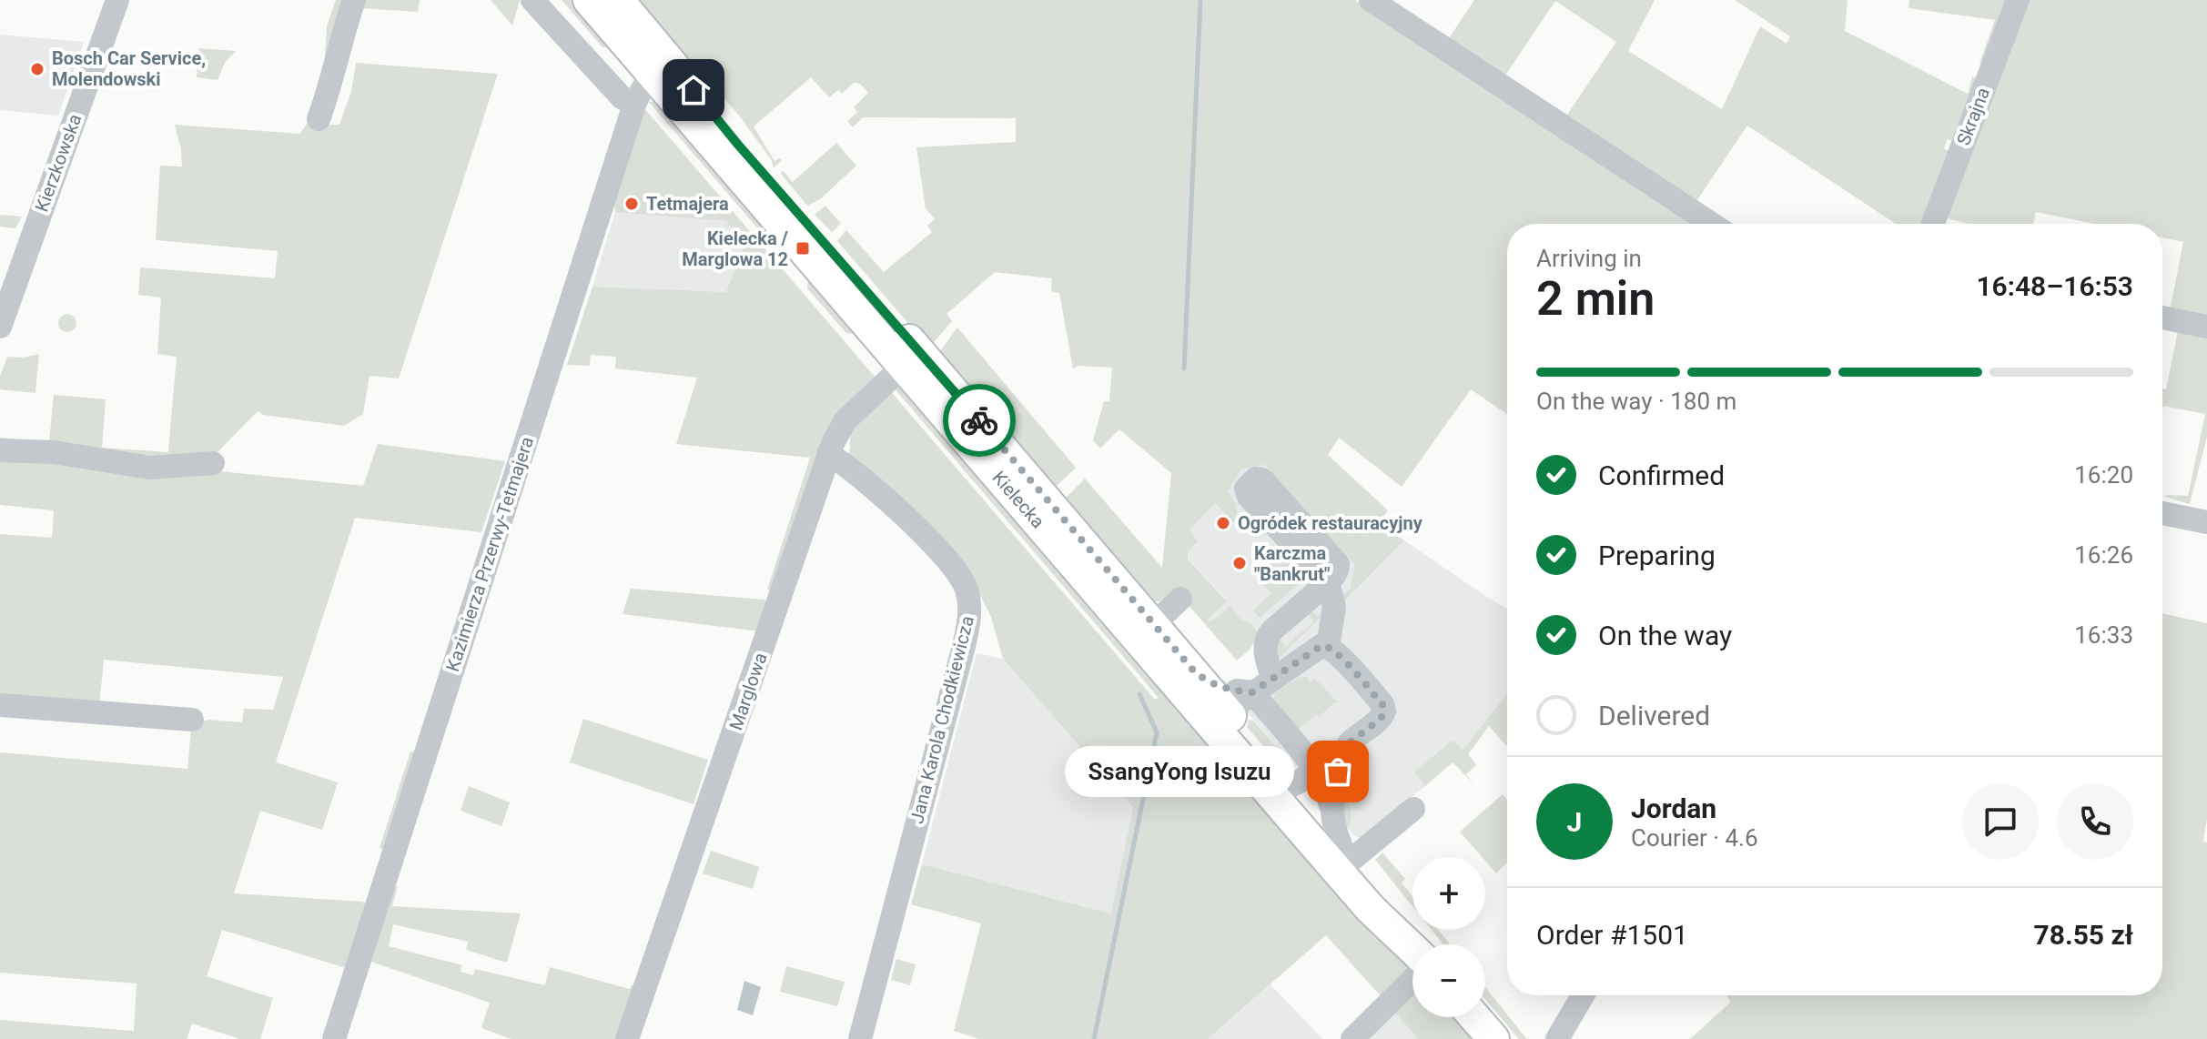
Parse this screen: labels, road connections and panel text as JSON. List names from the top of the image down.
{
  "streets": {
    "main road": ["Kielecka"],
    "street": [
      "Skrajna",
      "Kierzkowska",
      "Kazimierza Przerwy-Tetmajera",
      "Marglowa",
      "Jana Karola Chodkiewicza"
    ]
  },
  "crossings": [
    ["Kielecka", "Kazimierza Przerwy-Tetmajera"],
    ["Kielecka", "Marglowa"],
    ["Marglowa", "Jana Karola Chodkiewicza"]
  ],
  "places": {
    "other": [
      "Bosch Car Service, Molendowski",
      "Tetmajera",
      "Ogródek restauracyjny",
      "Karczma \"Bankrut\"",
      "SsangYong Isuzu"
    ],
    "transit": ["Kielecka / Marglowa 12"]
  },
  "page": {
    "heading": ["2 min", "Arriving in", "16:48–16:53"],
    "panel": [
      "Jordan",
      "Courier · 4.6",
      "Order #1501",
      "78.55 zł"
    ],
    "bar": "On the way · 180 m",
    "list": [
      ["Confirmed", "16:20"],
      ["Preparing", "16:26"],
      ["On the way", "16:33"],
      "Delivered"
    ],
    "bubble": "SsangYong Isuzu",
    "round": "J",
    "map_buttons": ["+", "−"]
  }
}
